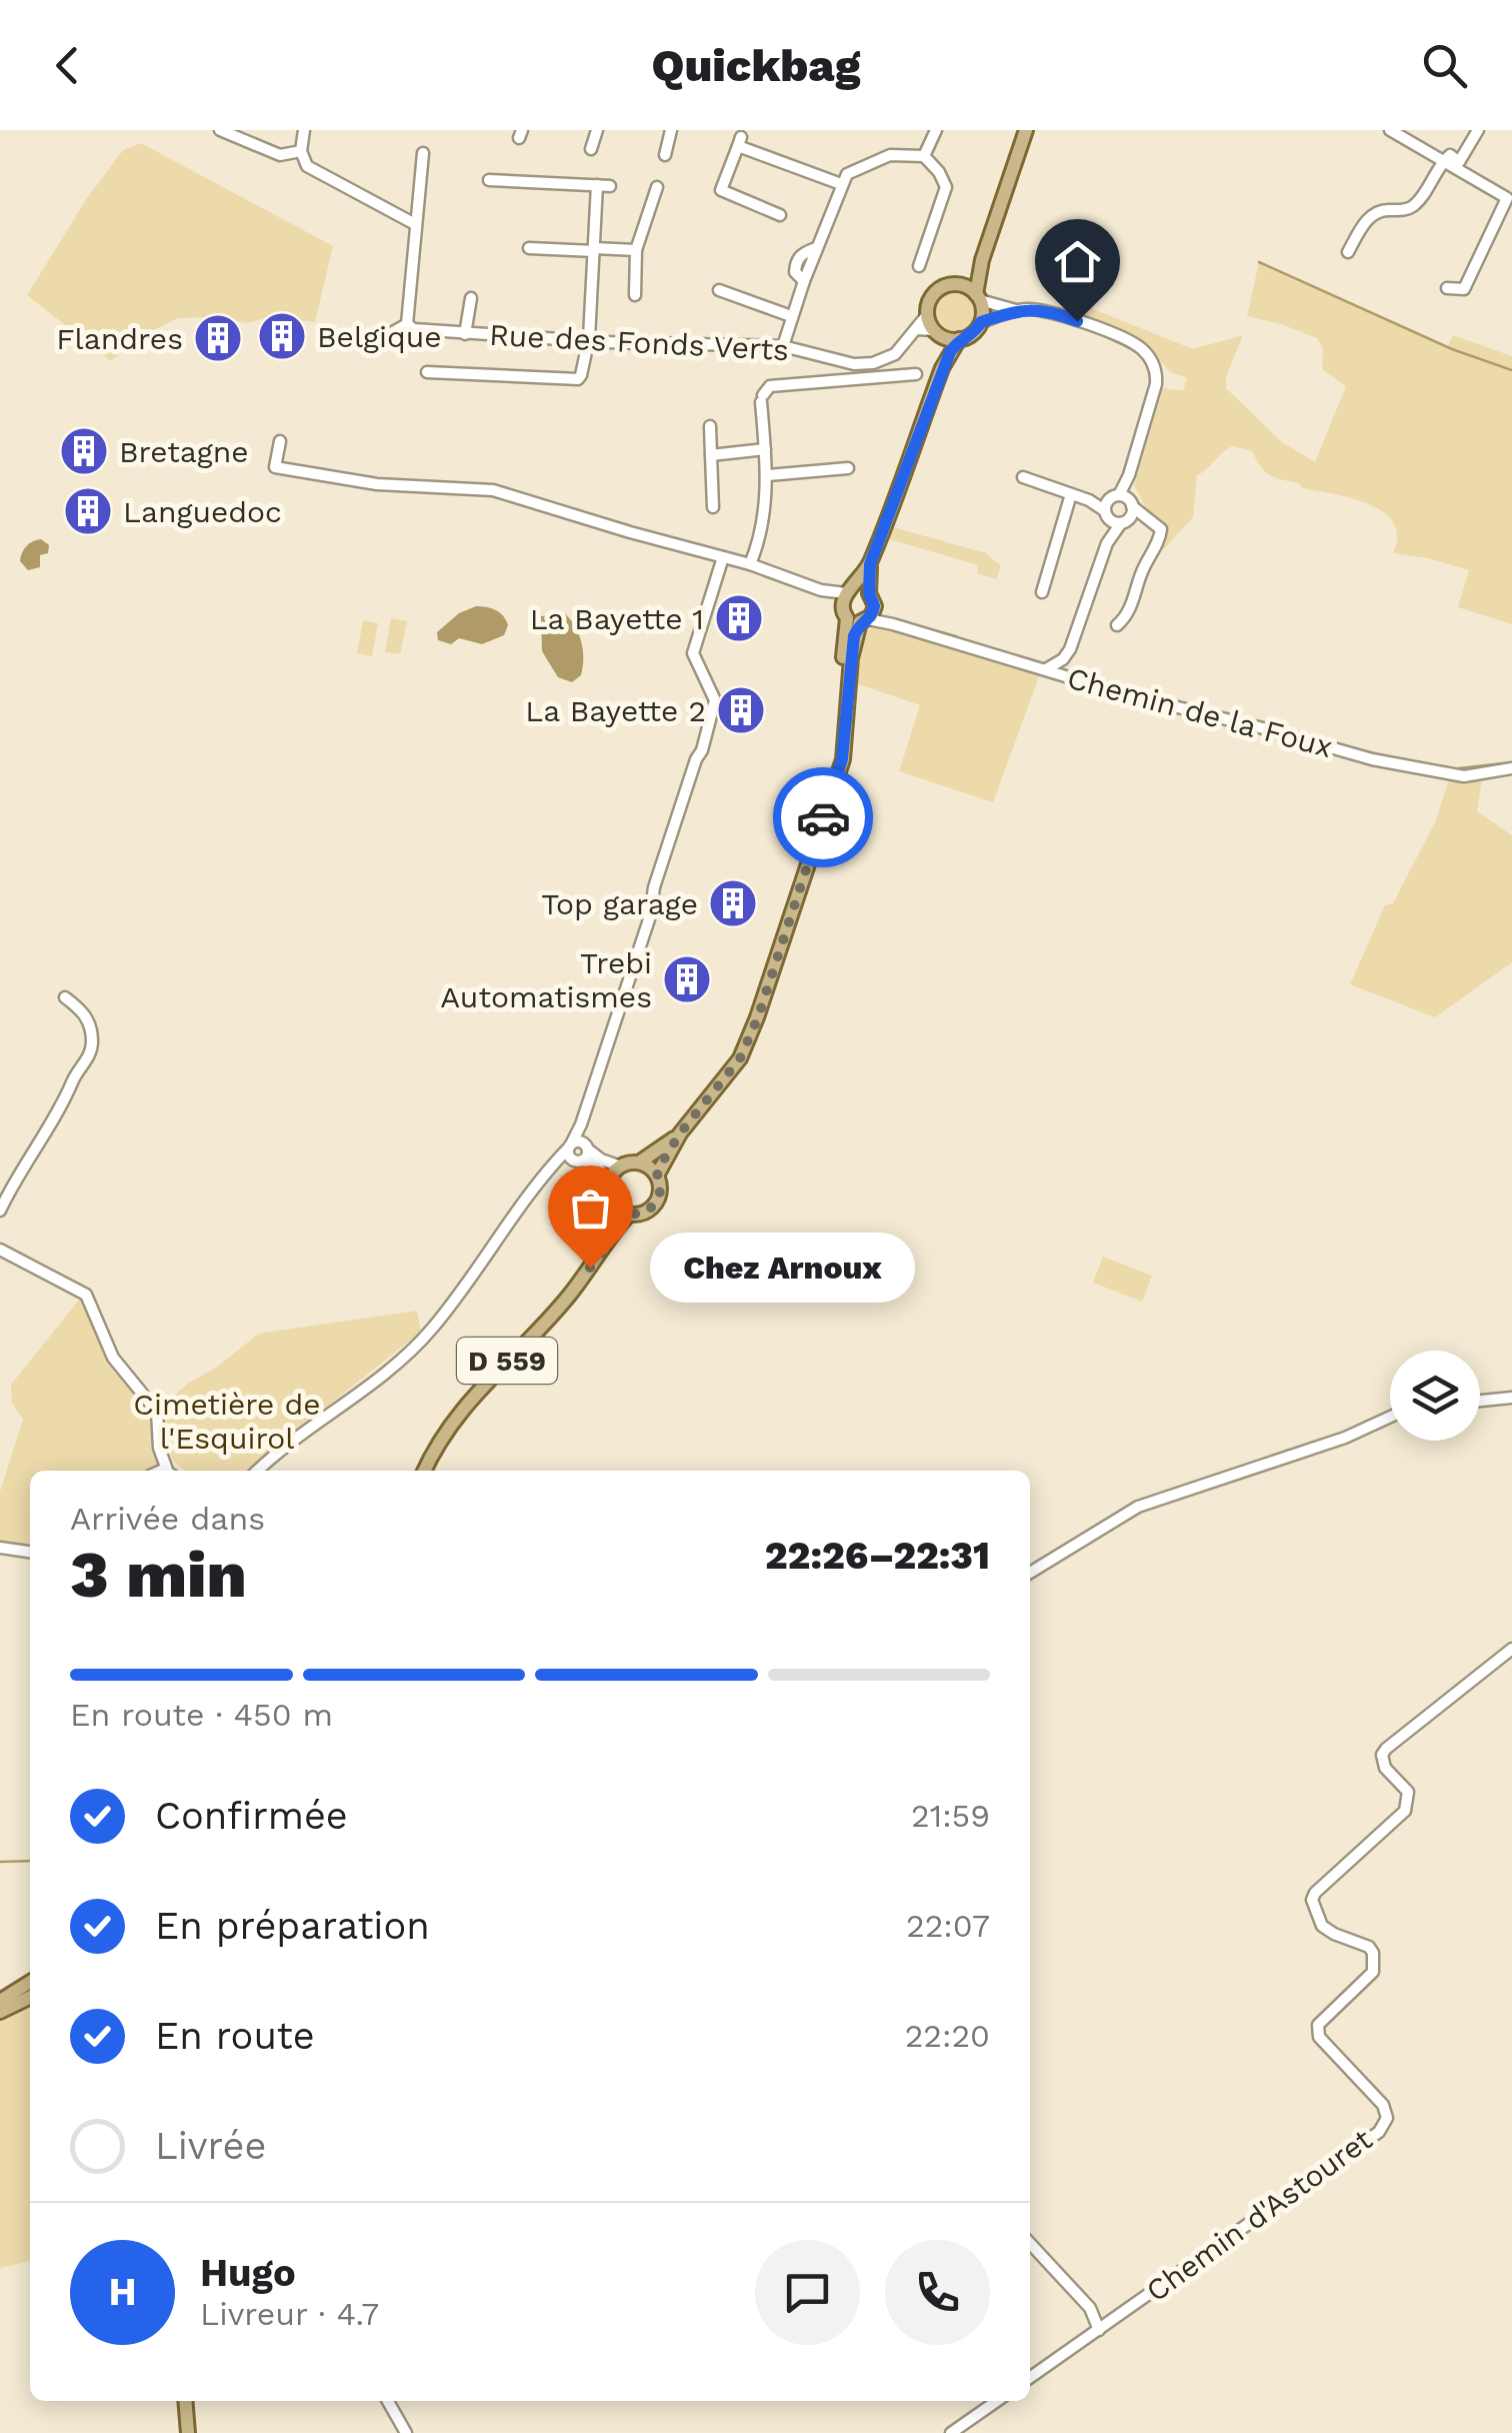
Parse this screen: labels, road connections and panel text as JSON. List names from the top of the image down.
{
  "streets": {
    "main road": ["D 559"],
    "street": ["Rue des Fonds Verts", "Chemin de la Foux", "Chemin d'Astouret"]
  },
  "parks": ["Cimetière de l'Esquirol"],
  "places": {
    "building": [
      "Belgique",
      "Flandres",
      "Bretagne",
      "Languedoc",
      "La Bayette 1",
      "La Bayette 2",
      "Top garage",
      "Trebi Automatismes"
    ],
    "other": ["Chez Arnoux"]
  },
  "page": {
    "header": "Quickbag",
    "bubble": "Chez Arnoux",
    "heading": ["3 min", "Arrivée dans", "22:26–22:31"],
    "panel": ["Hugo", "Livreur · 4.7"],
    "bar": "En route · 450 m",
    "list": [
      ["Confirmée", "21:59"],
      ["En préparation", "22:07"],
      ["En route", "22:20"],
      "Livrée"
    ],
    "round": "H"
  }
}
